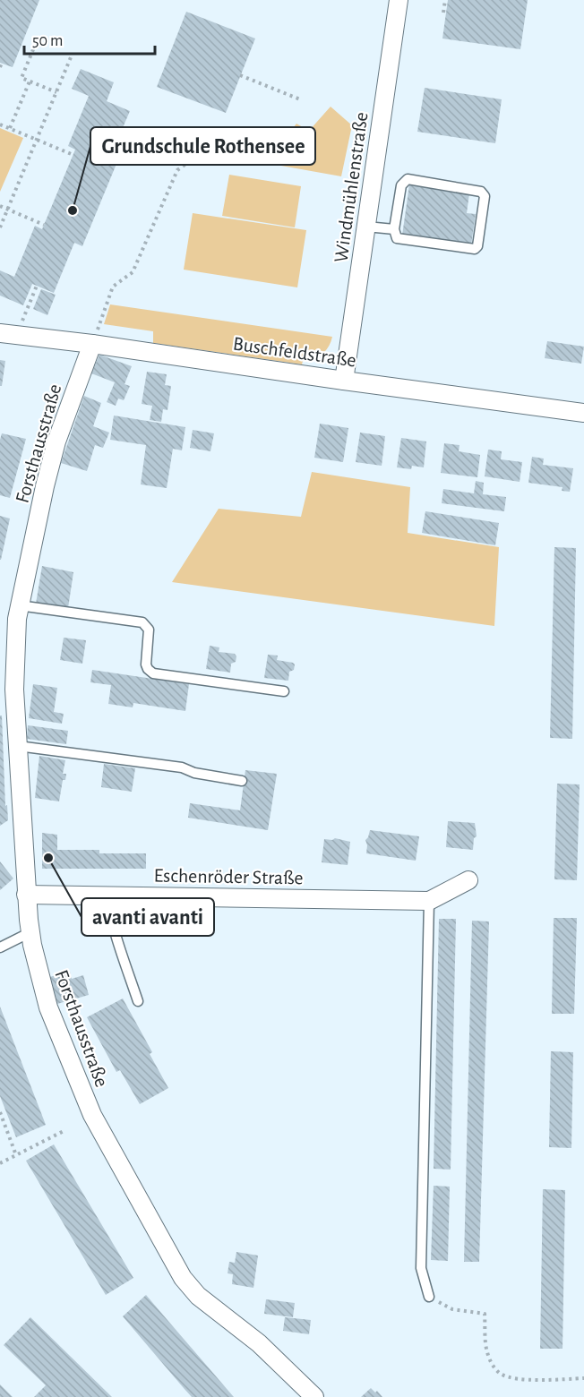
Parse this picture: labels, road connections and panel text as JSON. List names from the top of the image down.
{
  "streets": {
    "street": [
      "Windmühlenstraße",
      "Buschfeldstraße",
      "Forsthausstraße",
      "Eschenröder Straße"
    ]
  },
  "crossings": [
    ["Windmühlenstraße", "Buschfeldstraße"],
    ["Buschfeldstraße", "Forsthausstraße"],
    ["Forsthausstraße", "Eschenröder Straße"]
  ],
  "places": ["Grundschule Rothensee", "avanti avanti"],
  "scale_bar": "50 m"
}
